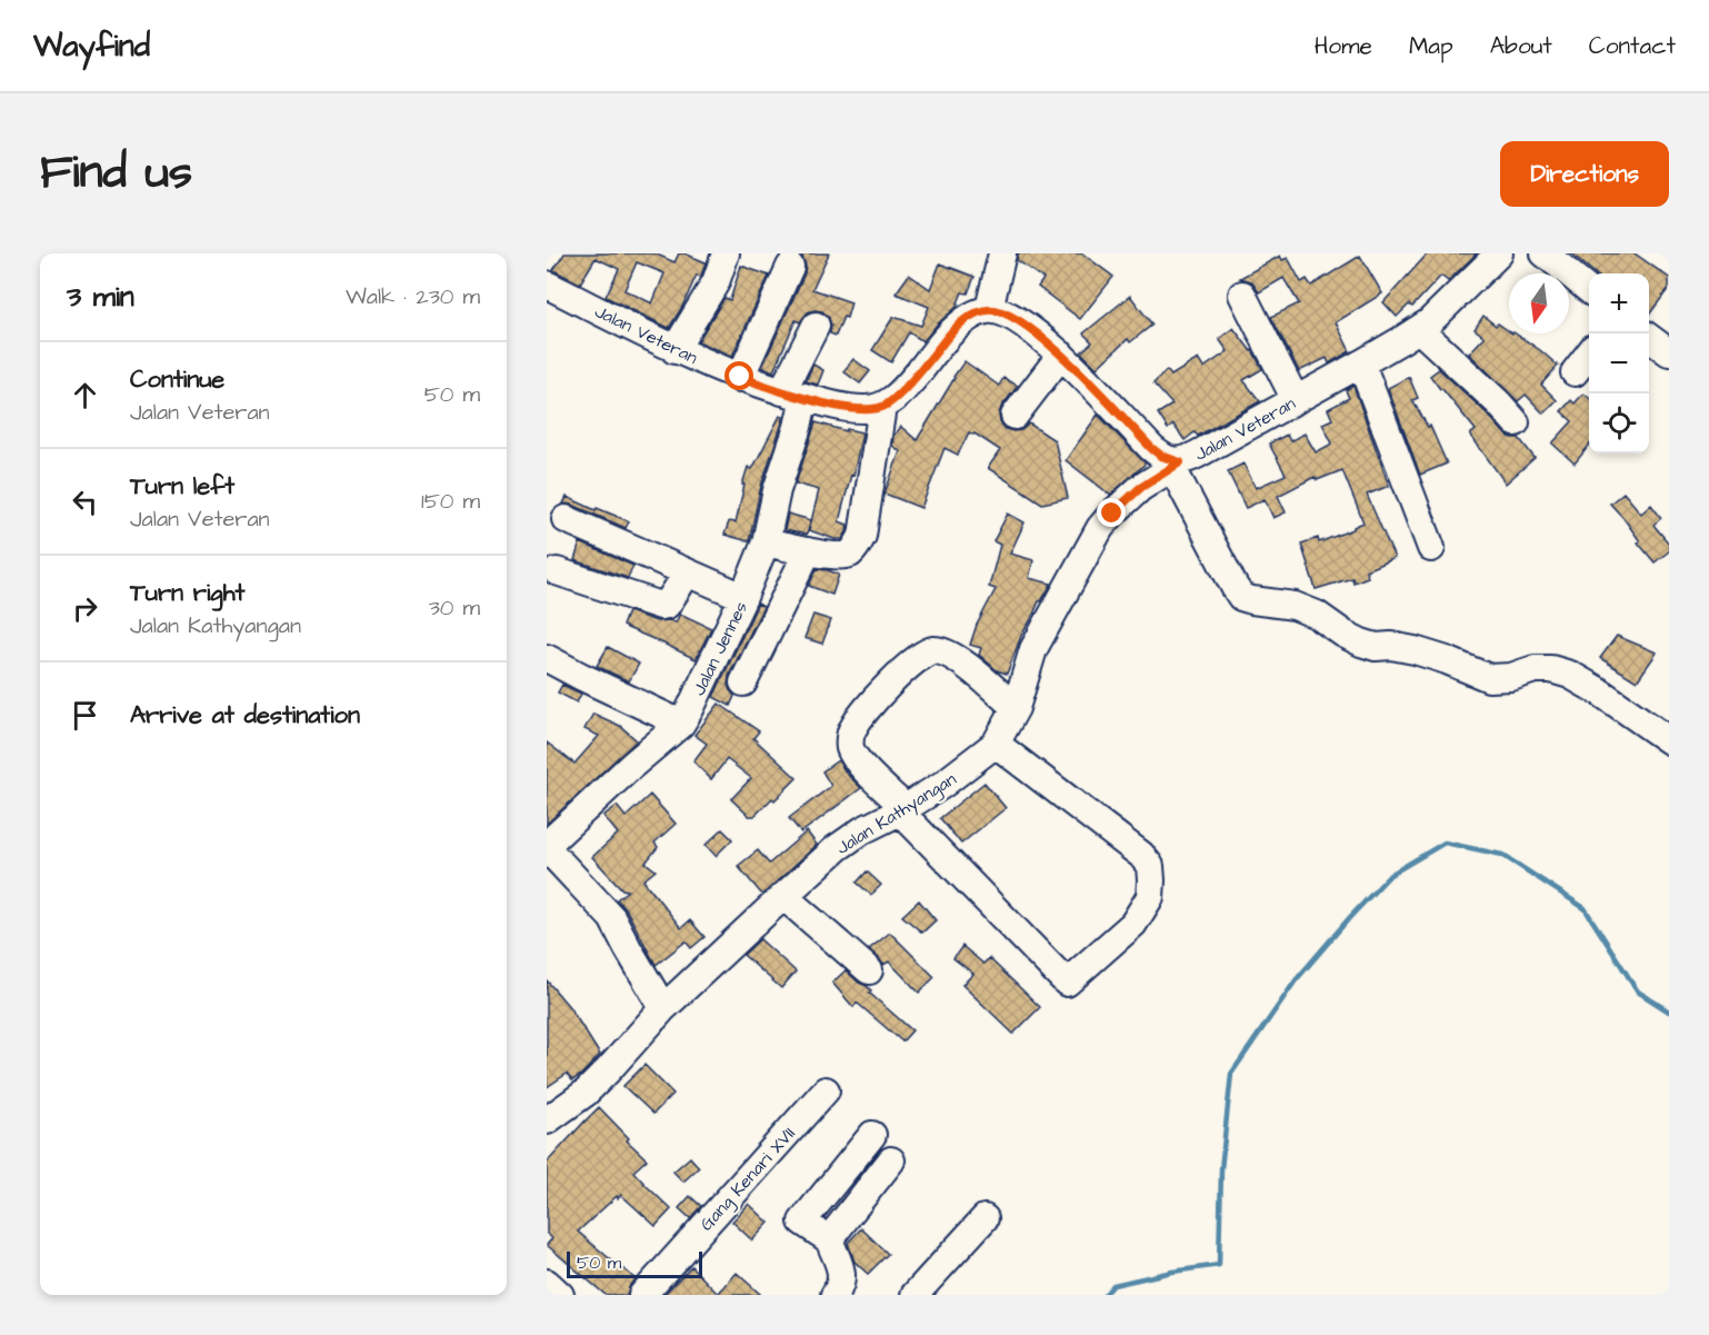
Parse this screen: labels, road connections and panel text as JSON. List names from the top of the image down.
{
  "streets": {
    "street": [
      "Jalan Veteran",
      "Jalan Jennes",
      "Jalan Kathyangan",
      "Gang Kenari XVII"
    ]
  },
  "crossings": [
    ["Jalan Veteran", "Jalan Jennes"],
    ["Jalan Veteran", "Jalan Kathyangan"]
  ],
  "scale_bar": "50 m",
  "north": "bottom",
  "page": {
    "header": "Wayfind",
    "nav": [
      "Home",
      "Map",
      "About",
      "Contact"
    ],
    "title": "Find us",
    "buttons": "Directions",
    "heading": ["3 min", "Walk · 230 m"],
    "map_buttons": ["+", "−"],
    "list": [
      ["Continue", "Jalan Veteran", "50 m"],
      ["Turn left", "Jalan Veteran", "150 m"],
      ["Turn right", "Jalan Kathyangan", "30 m"],
      "Arrive at destination"
    ],
    "scale": "50 m"
  }
}
